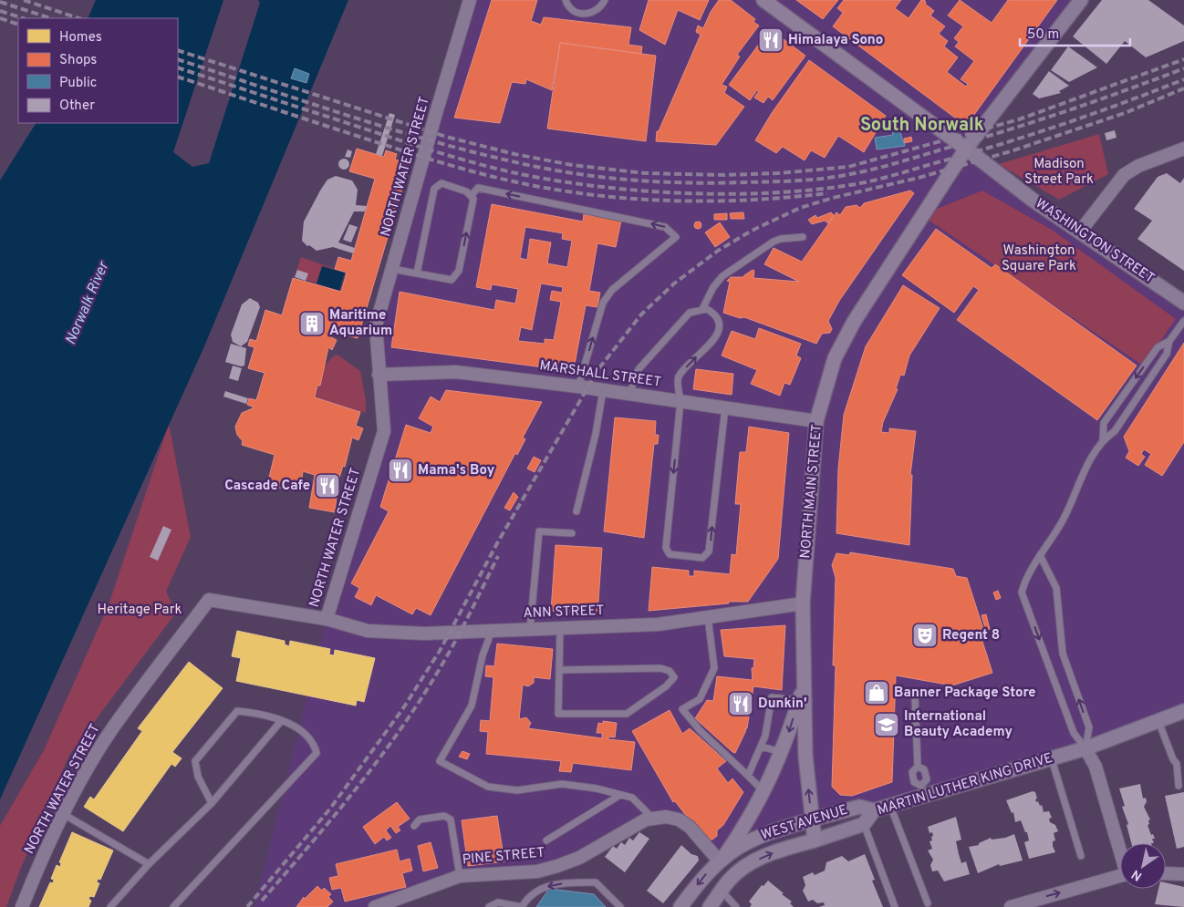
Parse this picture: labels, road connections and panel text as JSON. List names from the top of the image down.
{
  "streets": {
    "main road": [
      "WASHINGTON STREET",
      "NORTH MAIN STREET",
      "MARTIN LUTHER KING DRIVE",
      "WEST AVENUE"
    ],
    "street": [
      "NORTH WATER STREET",
      "MARSHALL STREET",
      "ANN STREET",
      "PINE STREET"
    ]
  },
  "crossings": [
    ["NORTH WATER STREET", "MARSHALL STREET"],
    ["NORTH WATER STREET", "ANN STREET"],
    ["WASHINGTON STREET", "NORTH MAIN STREET"],
    ["MARSHALL STREET", "NORTH MAIN STREET"],
    ["NORTH MAIN STREET", "ANN STREET"],
    ["NORTH MAIN STREET", "MARTIN LUTHER KING DRIVE"],
    ["NORTH MAIN STREET", "WEST AVENUE"],
    ["NORTH MAIN STREET", "PINE STREET"],
    ["MARTIN LUTHER KING DRIVE", "WEST AVENUE"],
    ["WEST AVENUE", "PINE STREET"]
  ],
  "districts": ["South Norwalk"],
  "water": ["Norwalk River"],
  "parks": ["Madison Street Park", "Washington Square Park", "Heritage Park"],
  "places": {
    "restaurant": [
      "Himalaya Sono",
      "Mama's Boy",
      "Cascade Cafe",
      "Dunkin'"
    ],
    "building": ["Maritime Aquarium"],
    "theatre": ["Regent 8"],
    "shop": ["Banner Package Store"],
    "school or university": ["International Beauty Academy"]
  },
  "legend": [
    "Homes",
    "Shops",
    "Public",
    "Other"
  ],
  "scale_bar": "50 m",
  "north": "bottom left"
}
